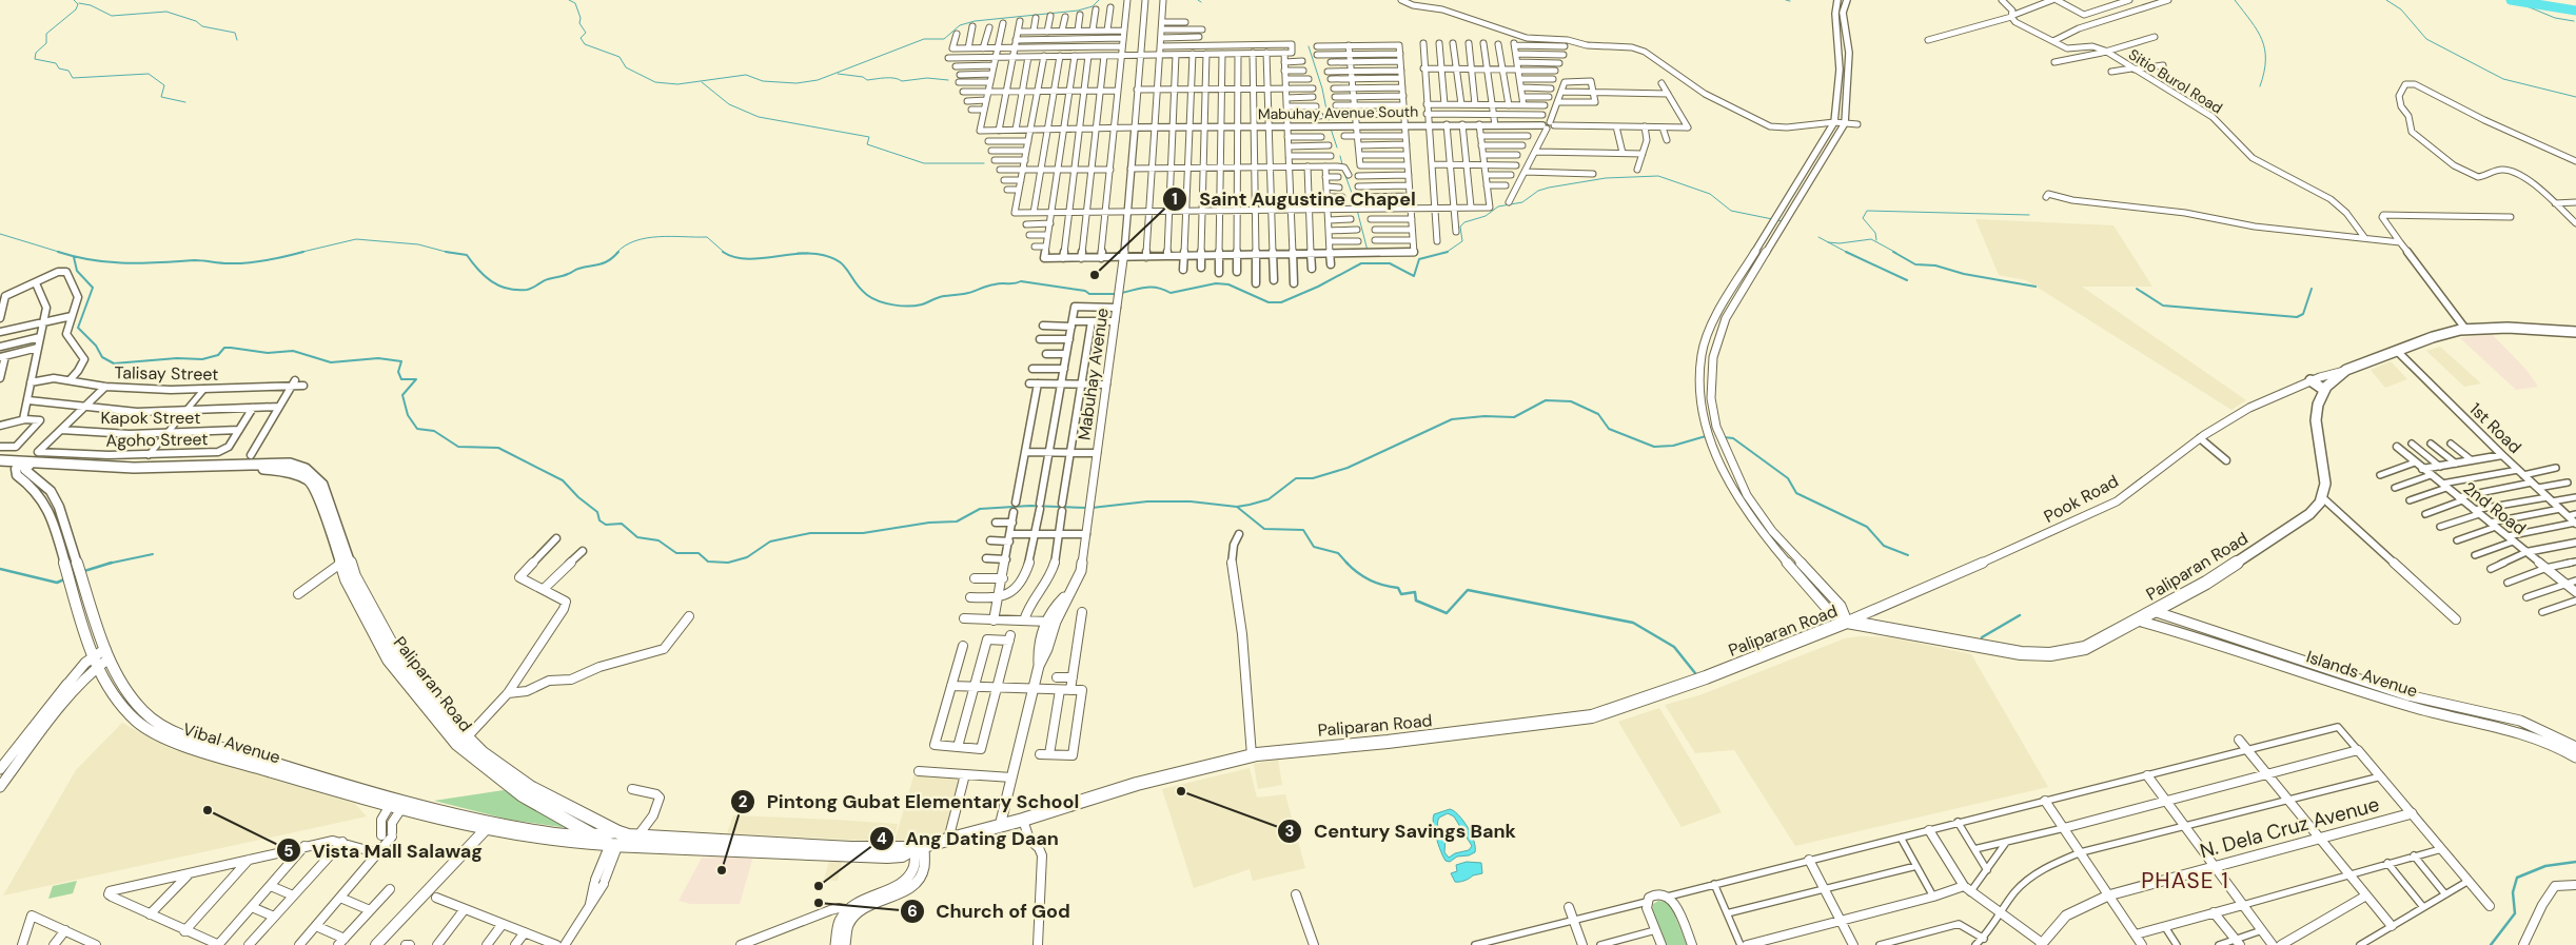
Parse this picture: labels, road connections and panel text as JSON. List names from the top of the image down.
{
  "streets": {
    "main road": ["Paliparan Road", "Vibal Avenue"],
    "street": [
      "Sitio Burol Road",
      "Mabuhay Avenue South",
      "Talisay Street",
      "Mabuhay Avenue",
      "Kapok Street",
      "1st Road",
      "Agoho Street",
      "Pook Road",
      "2nd Road",
      "Islands Avenue",
      "N. Dela Cruz Avenue"
    ]
  },
  "crossings": [
    ["Mabuhay Avenue South", "Mabuhay Avenue"],
    ["Mabuhay Avenue", "Paliparan Road"],
    ["Kapok Street", "Agoho Street"],
    ["Pook Road", "Paliparan Road"],
    ["Paliparan Road", "Islands Avenue"],
    ["Paliparan Road", "Vibal Avenue"]
  ],
  "districts": ["PHASE 1"],
  "places": [
    "Saint Augustine Chapel",
    "Century Savings Bank",
    "Vista Mall Salawag",
    "Pintong Gubat Elementary School",
    "Ang Dating Daan",
    "Church of God"
  ]
}
